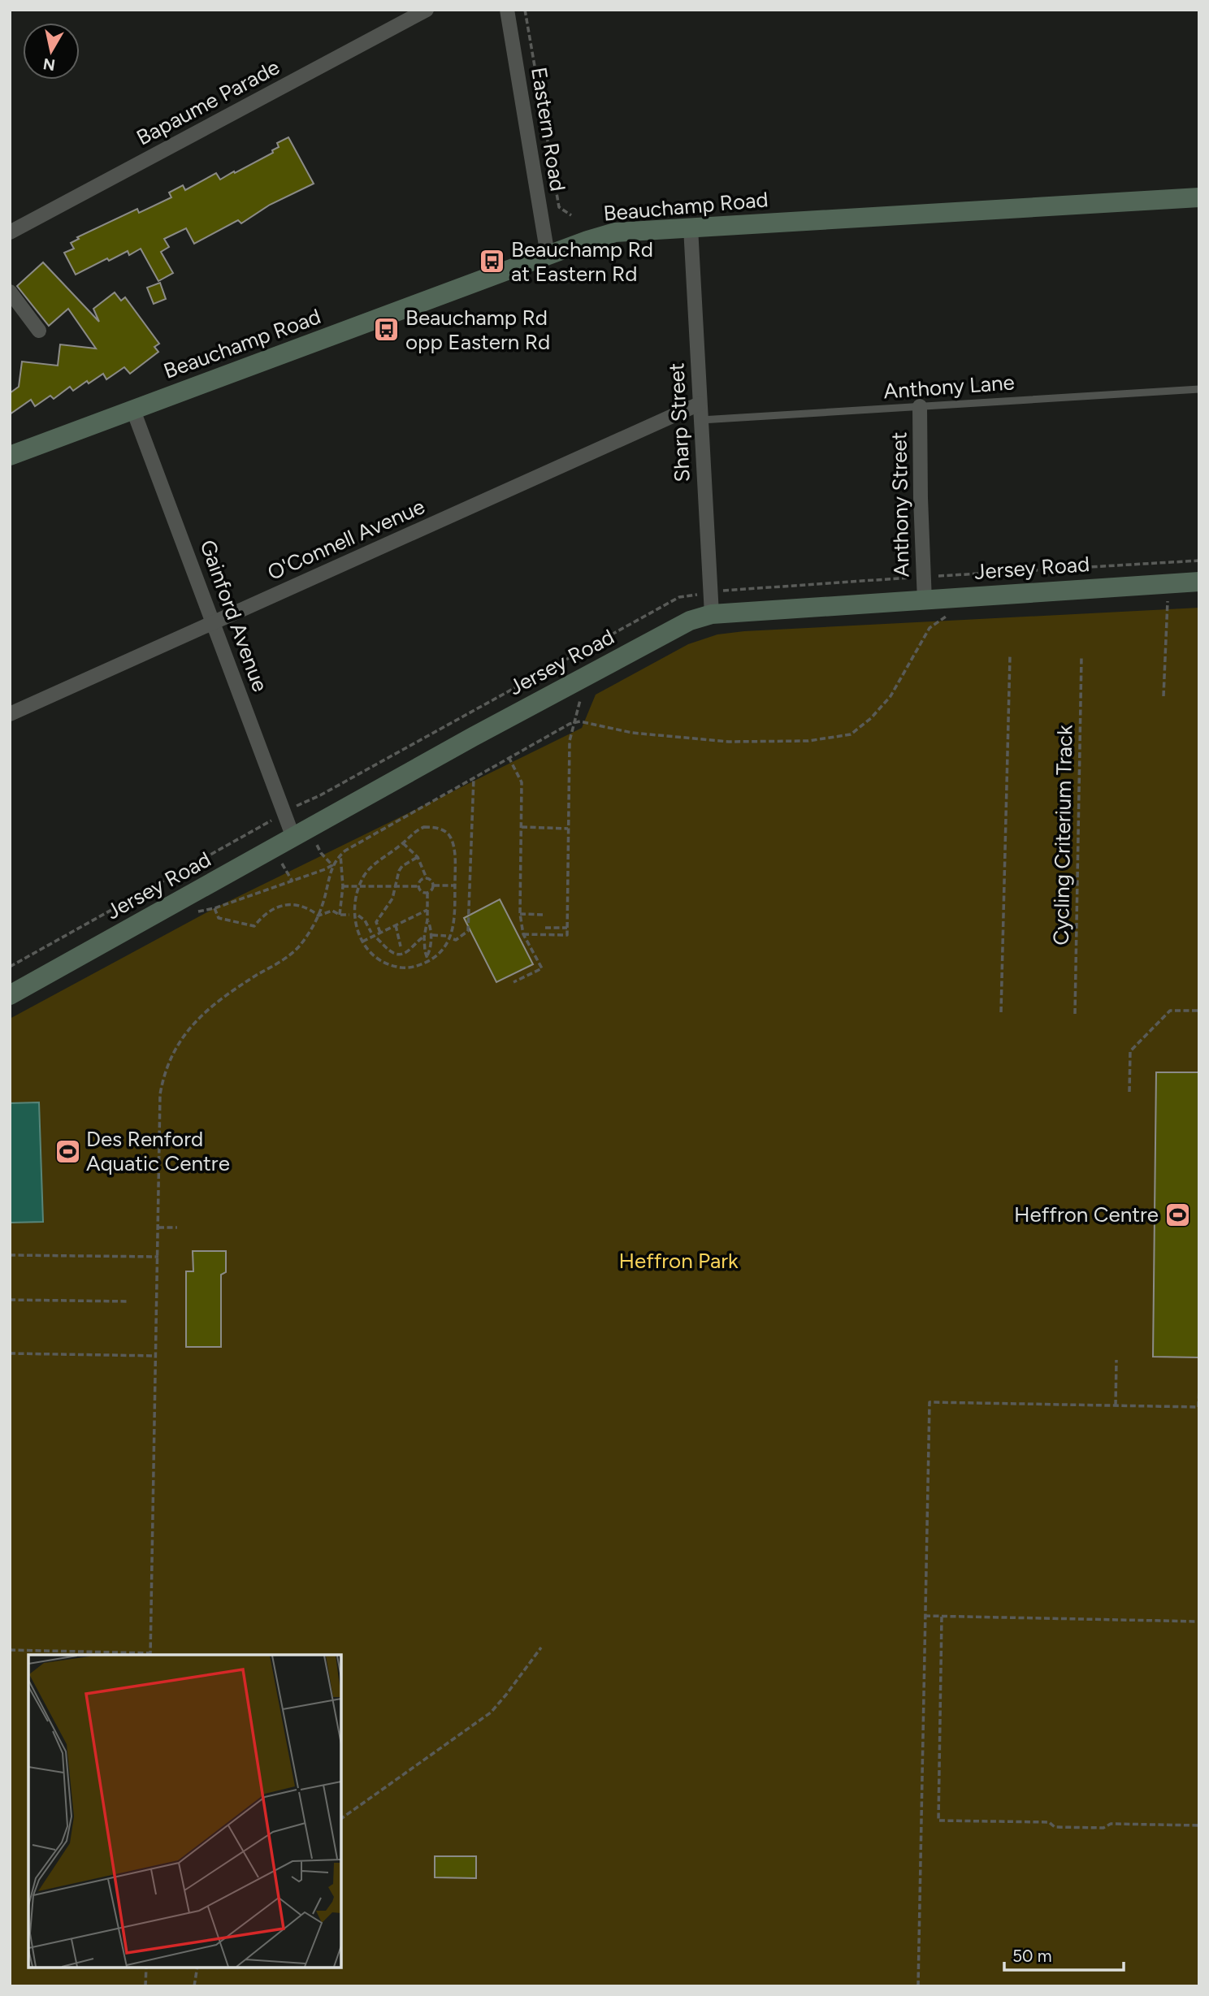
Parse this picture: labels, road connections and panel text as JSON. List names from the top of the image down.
{
  "streets": {
    "street": [
      "Bapaume Parade",
      "Eastern Road",
      "Beauchamp Road",
      "Sharp Street",
      "Anthony Street",
      "O'Connell Avenue",
      "Jersey Road",
      "Gainford Avenue"
    ],
    "lane": ["Anthony Lane"],
    "path": ["Cycling Criterium Track"]
  },
  "crossings": [
    ["Eastern Road", "Beauchamp Road"],
    ["Beauchamp Road", "Sharp Street"],
    ["Beauchamp Road", "Gainford Avenue"],
    ["Anthony Lane", "Sharp Street"],
    ["Anthony Lane", "Anthony Street"],
    ["Sharp Street", "O'Connell Avenue"],
    ["Sharp Street", "Jersey Road"],
    ["Anthony Street", "Jersey Road"],
    ["O'Connell Avenue", "Gainford Avenue"],
    ["Jersey Road", "Gainford Avenue"]
  ],
  "parks": ["Heffron Park"],
  "places": {
    "bus stop": ["Beauchamp Rd at Eastern Rd", "Beauchamp Rd opp Eastern Rd"],
    "sports": ["Des Renford Aquatic Centre", "Heffron Centre"]
  },
  "scale_bar": "50 m",
  "north": "bottom"
}
